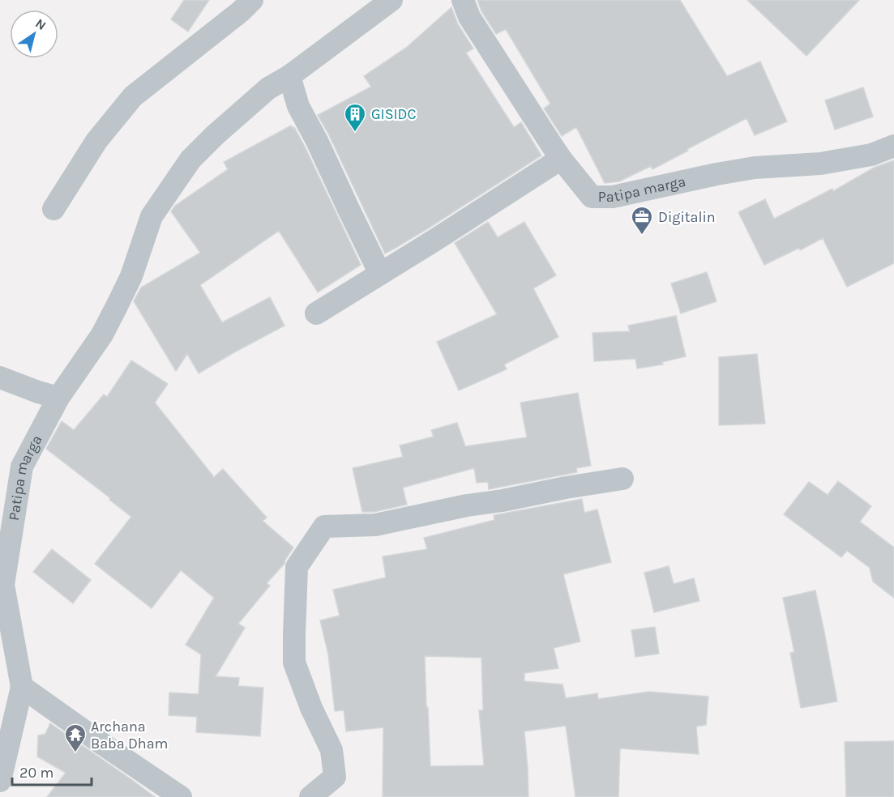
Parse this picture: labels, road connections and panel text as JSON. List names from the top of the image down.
{
  "streets": {
    "street": ["Patipa marga"]
  },
  "places": {
    "building": ["GISIDC"],
    "office": ["Digitalin"],
    "temple": ["Archana Baba Dham"]
  },
  "scale_bar": "20 m",
  "north": "top right"
}
